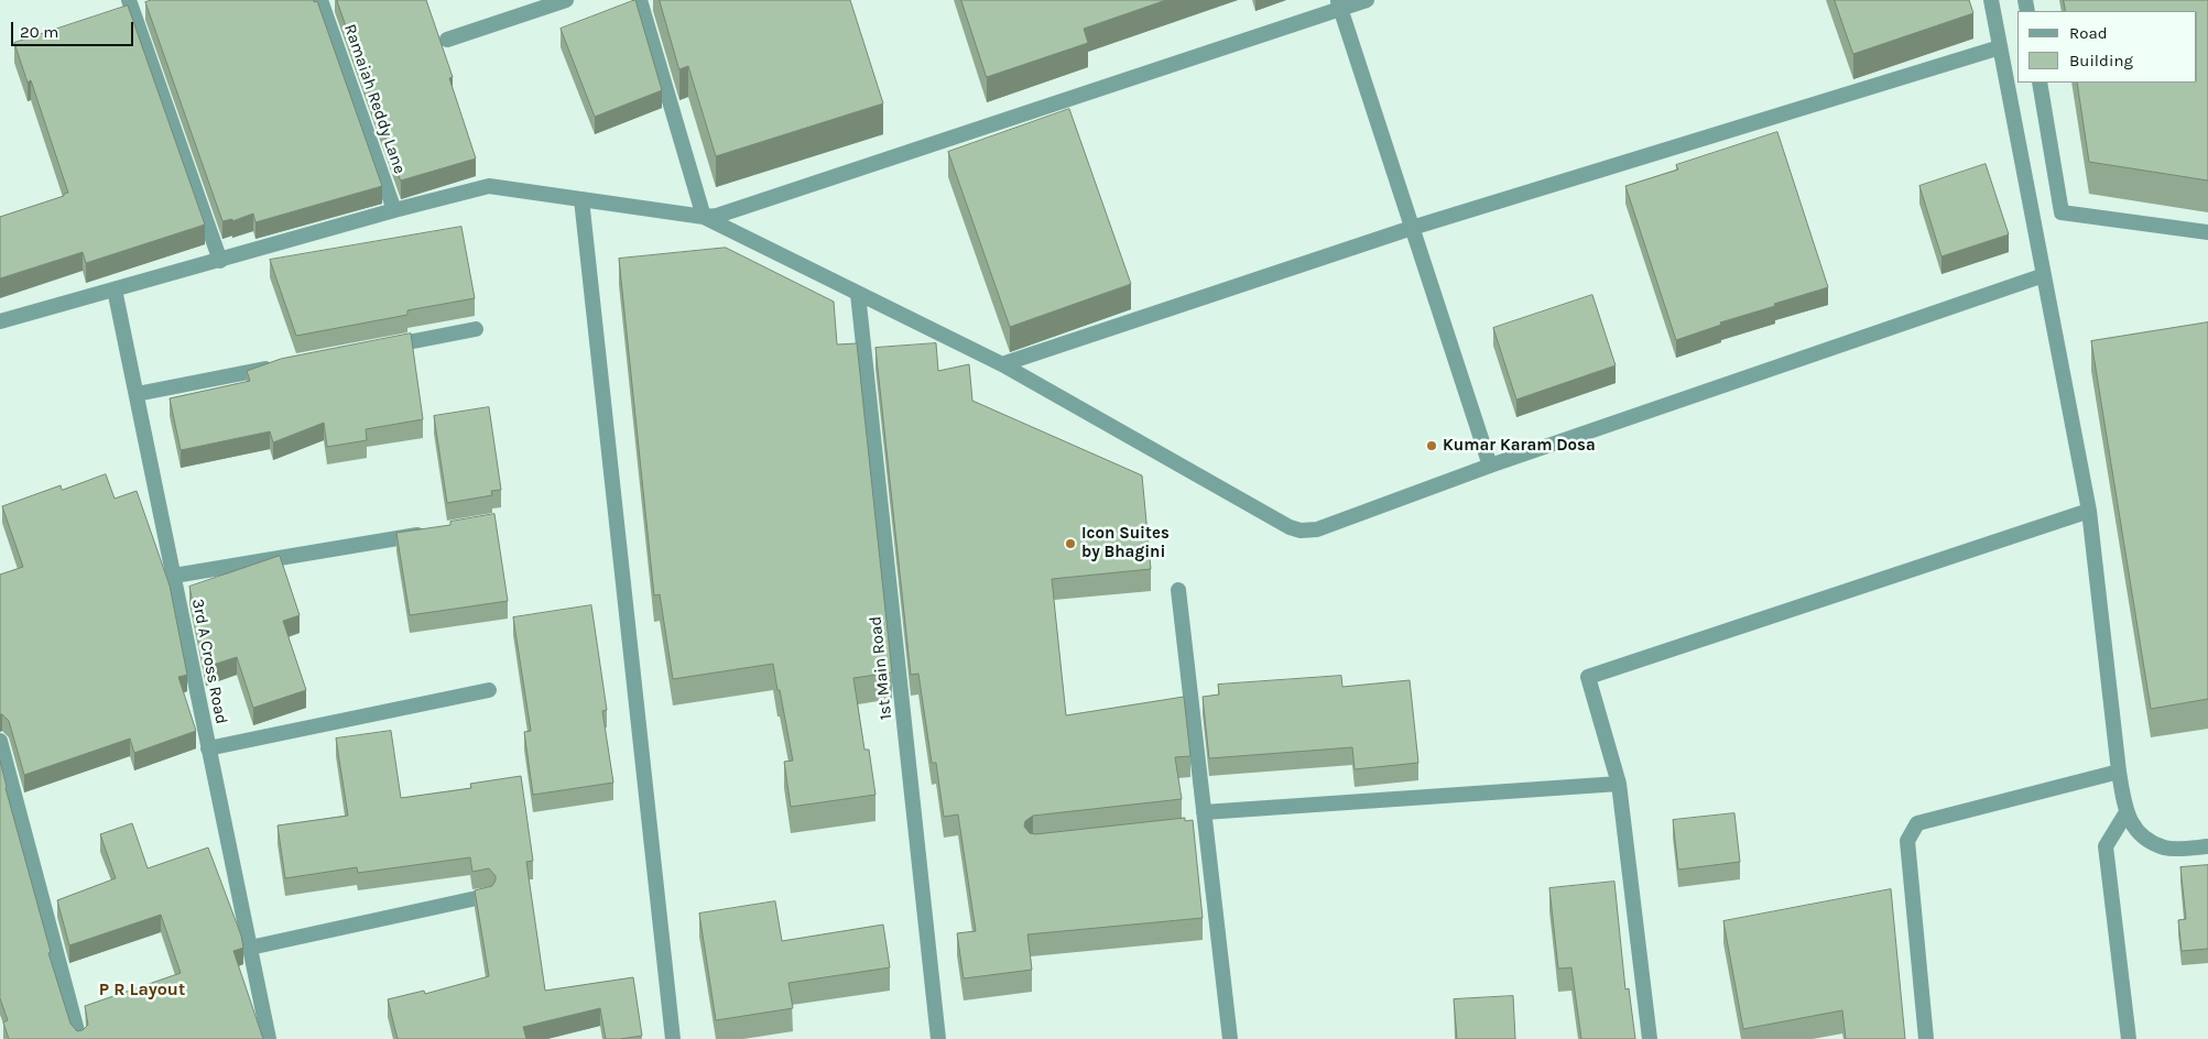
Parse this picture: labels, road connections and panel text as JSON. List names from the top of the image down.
{
  "streets": {
    "street": ["Ramaiah Reddy Lane", "3rd A Cross Road", "1st Main Road"]
  },
  "districts": ["P R Layout"],
  "places": ["Kumar Karam Dosa", "Icon Suites by Bhagini"],
  "legend": ["Road", "Building"],
  "scale_bar": "20 m"
}
